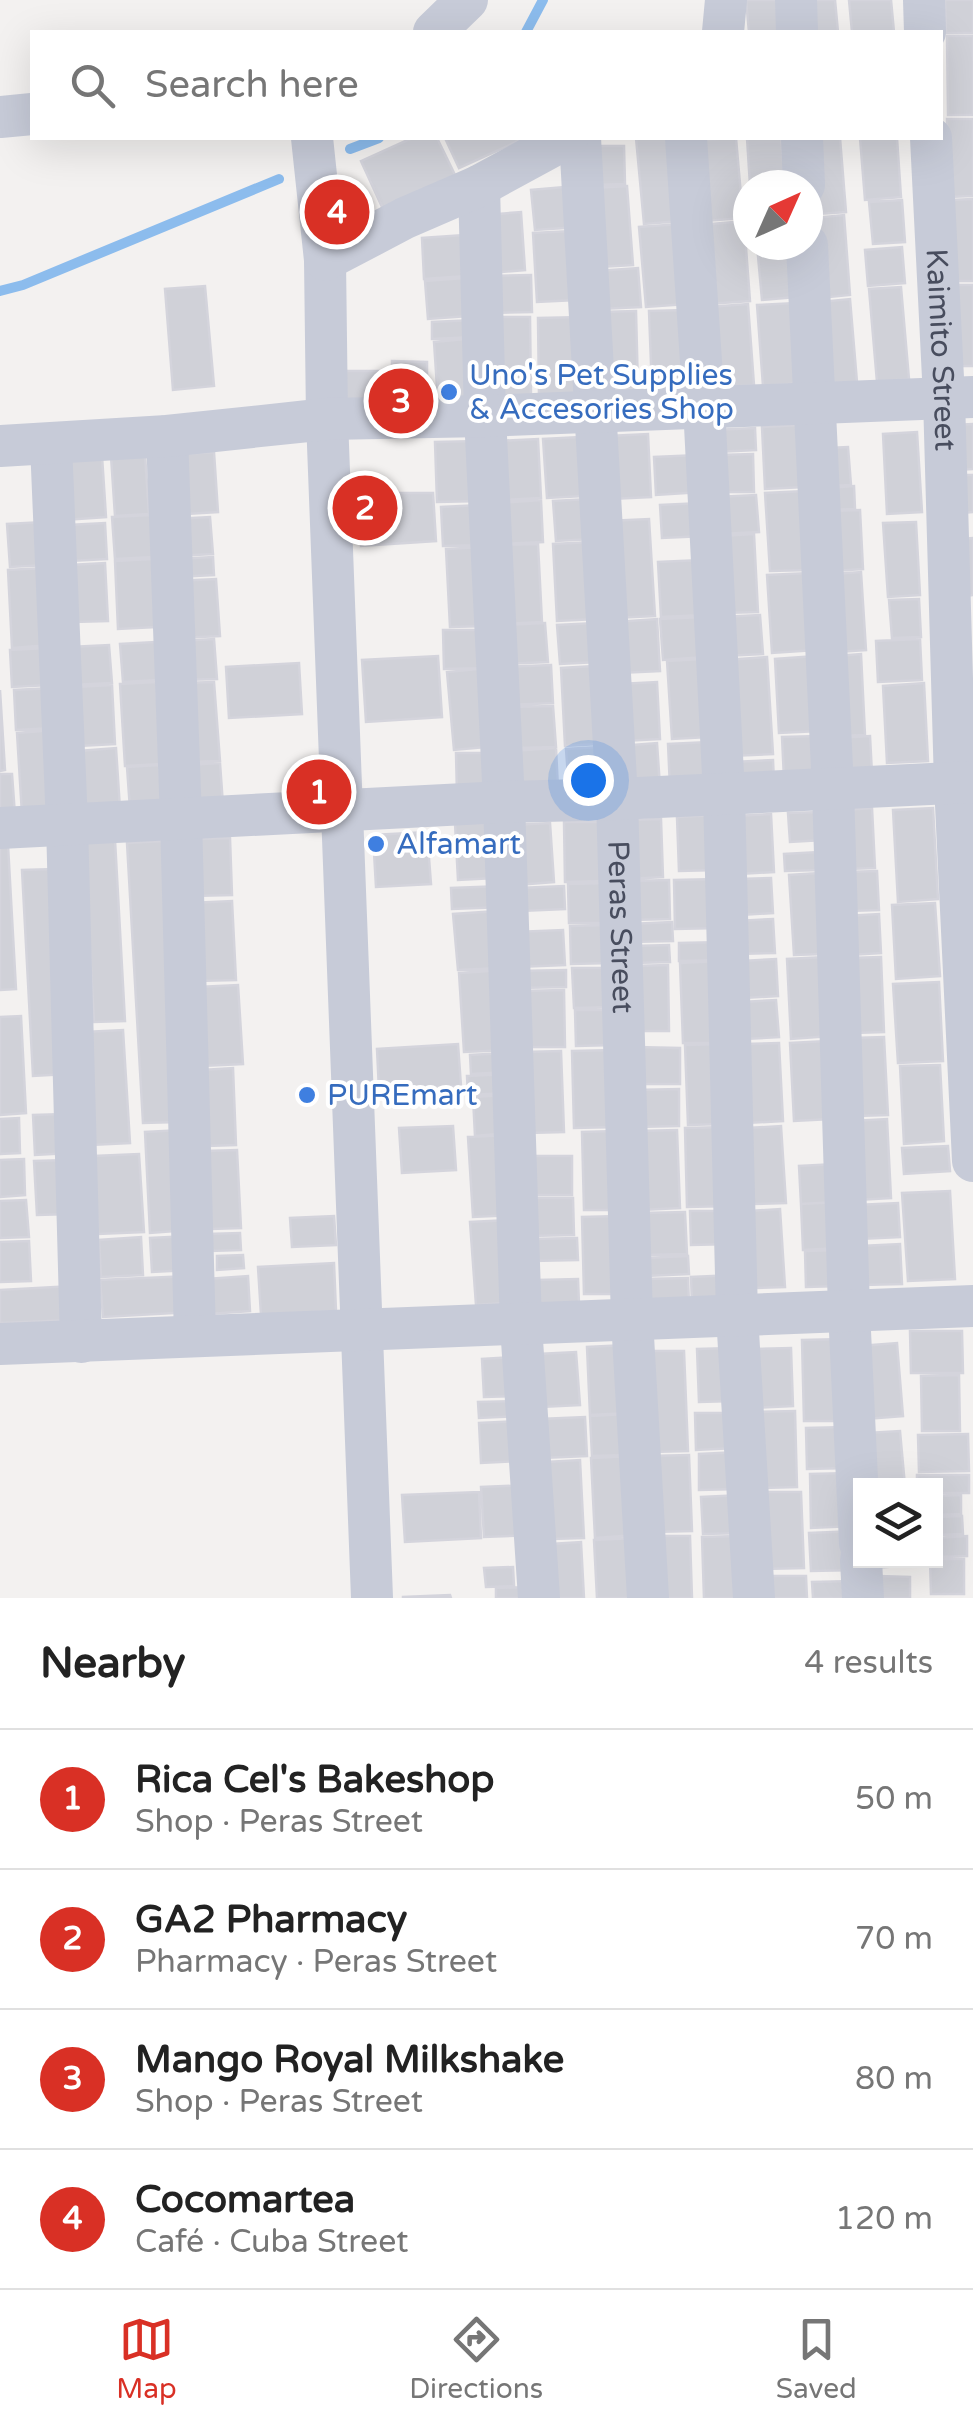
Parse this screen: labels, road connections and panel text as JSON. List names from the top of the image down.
{
  "streets": {
    "street": ["Kaimito Street", "Peras Street"]
  },
  "places": ["Uno's Pet Supplies & Accesories Shop", "Alfamart", "PUREmart"],
  "north": "top right",
  "page": {
    "search": "Search here",
    "pins": [
      "4",
      "3",
      "2",
      "1"
    ],
    "heading": ["Nearby", "4 results"],
    "list": [
      {
        "mark": "1",
        "name": "Rica Cel's Bakeshop",
        "note": "Shop · Peras Street",
        "value": "50 m"
      },
      {
        "mark": "2",
        "name": "GA2 Pharmacy",
        "note": "Pharmacy · Peras Street",
        "value": "70 m"
      },
      {
        "mark": "3",
        "name": "Mango Royal Milkshake",
        "note": "Shop · Peras Street",
        "value": "80 m"
      },
      {
        "mark": "4",
        "name": "Cocomartea",
        "note": "Café · Cuba Street",
        "value": "120 m"
      }
    ],
    "nav": ["Map", "Directions", "Saved"]
  }
}
